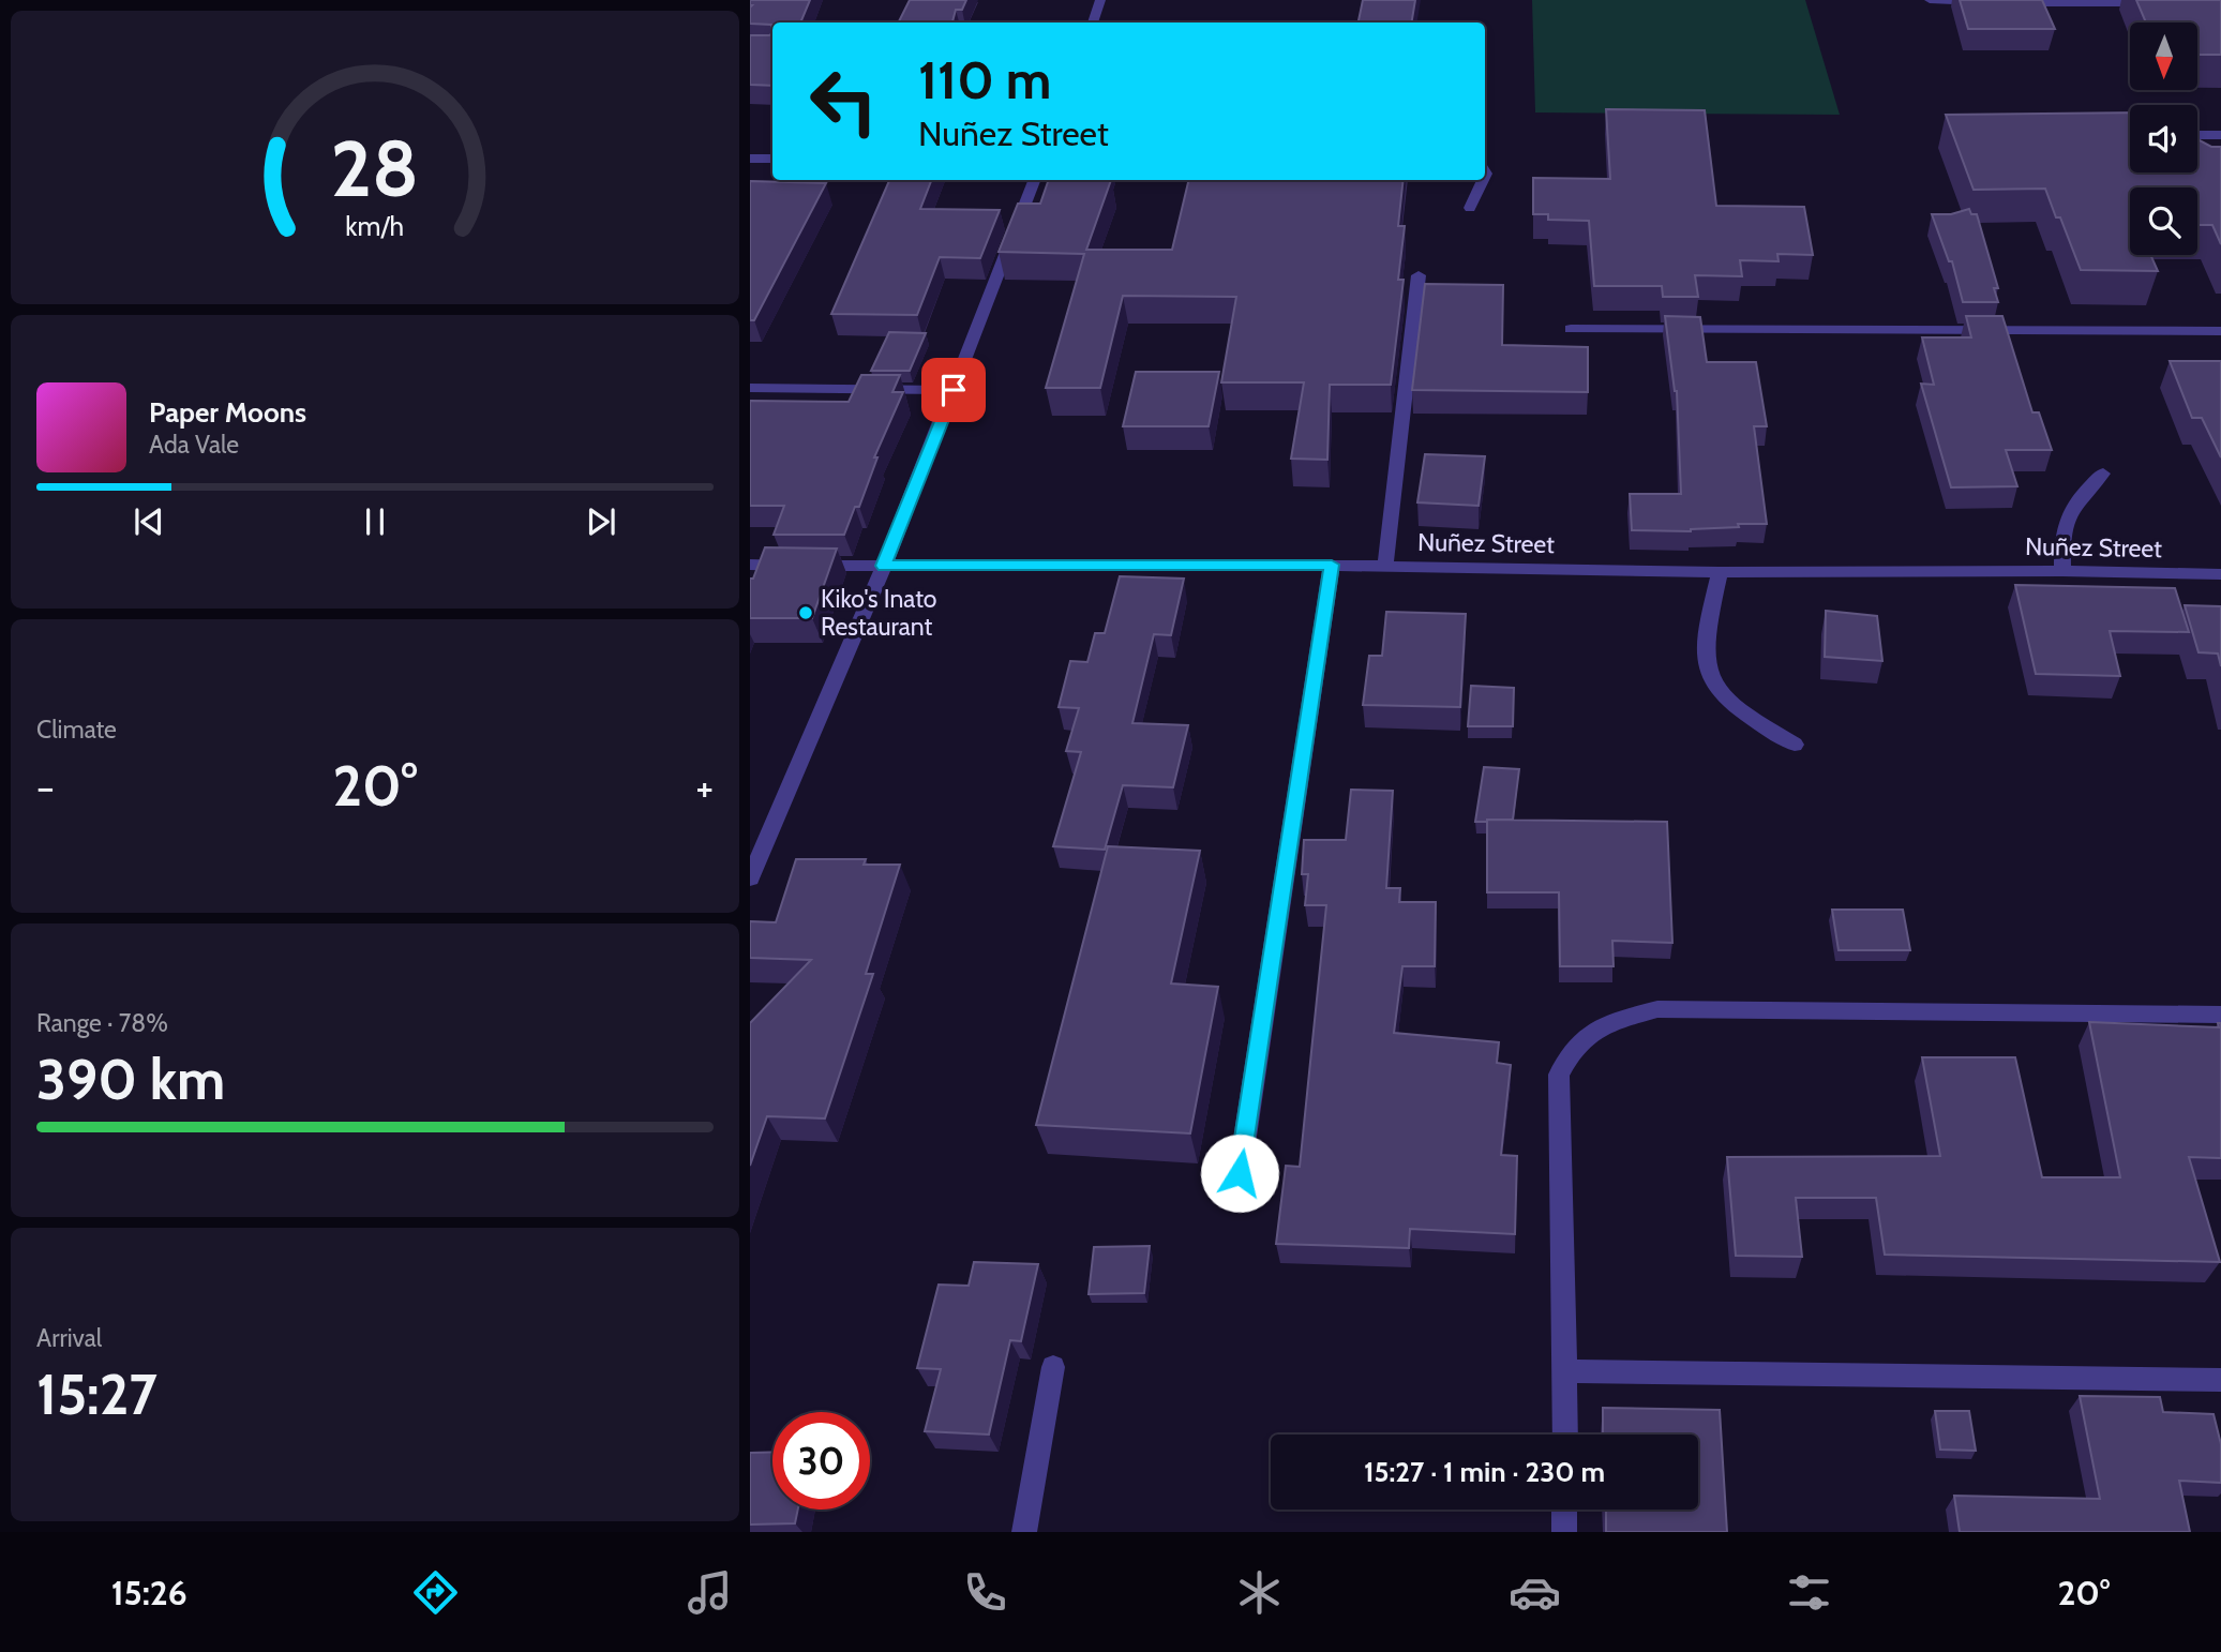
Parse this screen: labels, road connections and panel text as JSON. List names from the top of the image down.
{
  "streets": {
    "street": ["Nuñez Street"]
  },
  "places": ["Kiko's Inato Restaurant"],
  "north": "bottom",
  "page": {
    "turn": ["110 m", "Nuñez Street"],
    "song": ["Paper Moons", "Ada Vale"],
    "tile": [
      "Climate",
      ["Range · 78%", "390 km"],
      ["Arrival", "15:27"]
    ],
    "heat": ["−", "20°", "+"],
    "limit": "30",
    "trip": "15:27 · 1 min · 230 m",
    "tabs": ["15:26", "20°"],
    "gauge": ["28", "km/h"]
  }
}
